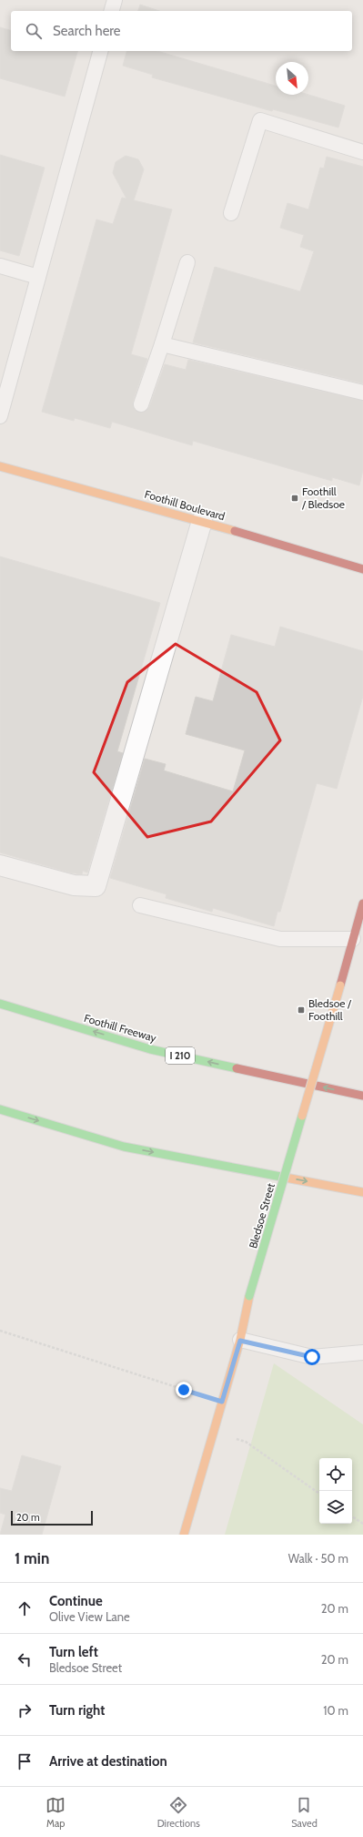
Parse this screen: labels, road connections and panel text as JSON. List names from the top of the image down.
{
  "streets": {
    "main road": [
      "Foothill Boulevard",
      "Foothill Freeway",
      "I 210",
      "Bledsoe Street"
    ]
  },
  "one_way": ["Foothill Freeway"],
  "places": {
    "transit": ["Foothill / Bledsoe", "Bledsoe / Foothill"]
  },
  "scale_bar": "20 m",
  "north": "bottom right",
  "page": {
    "search": "Search here",
    "scale": "20 m",
    "heading": ["1 min", "Walk · 50 m"],
    "list": [
      ["Continue", "Olive View Lane", "20 m"],
      ["Turn left", "Bledsoe Street", "20 m"],
      ["Turn right", "10 m"],
      "Arrive at destination"
    ],
    "nav": ["Map", "Directions", "Saved"]
  }
}
